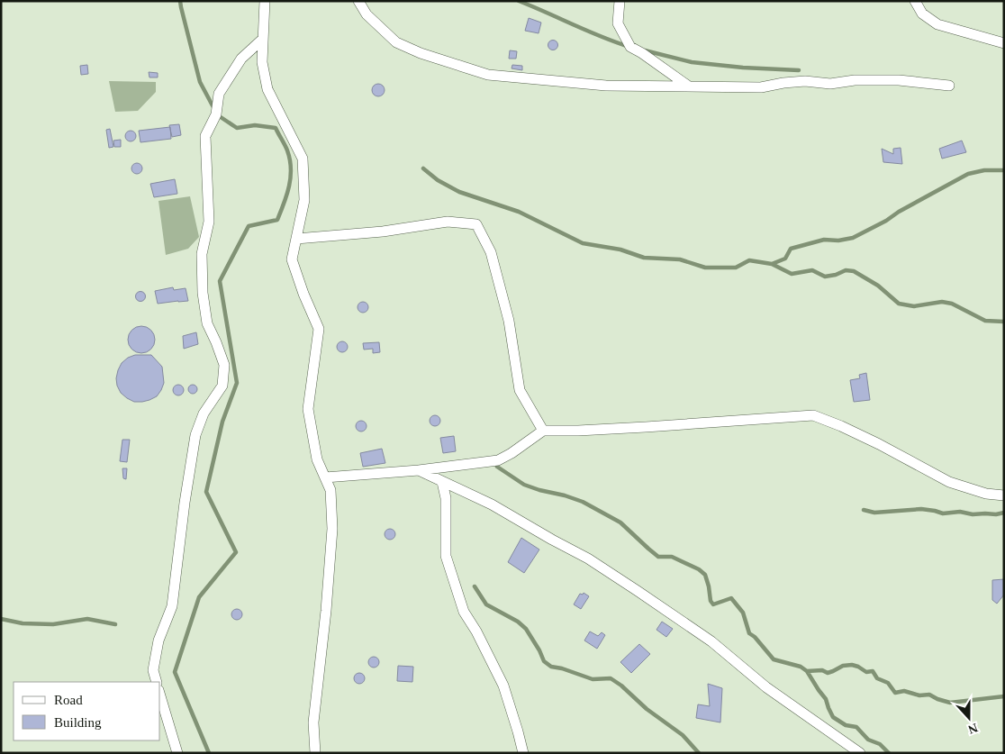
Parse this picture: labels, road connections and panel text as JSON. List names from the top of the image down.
{
  "legend": ["Road", "Building"],
  "north": "bottom"
}
